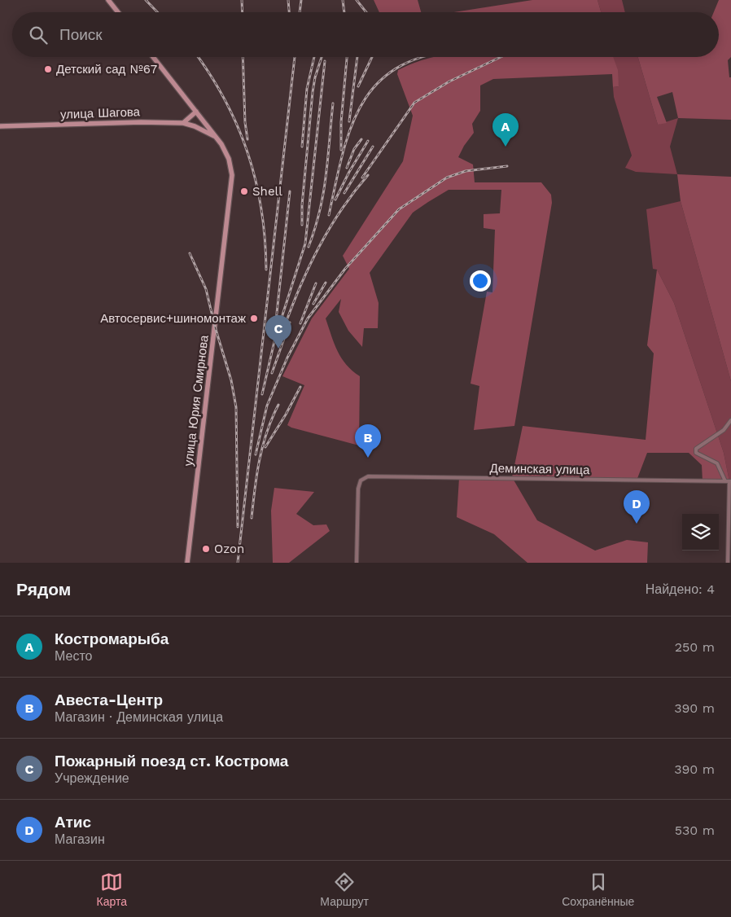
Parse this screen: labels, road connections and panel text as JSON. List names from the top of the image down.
{
  "streets": {
    "main road": ["улица Шагова", "улица Юрия Смирнова"],
    "street": ["Деминская улица"]
  },
  "crossings": [
    ["улица Шагова", "улица Юрия Смирнова"]
  ],
  "places": [
    "Детский сад №67",
    "Shell",
    "Автосервис+шиномонтаж",
    "Ozon"
  ],
  "page": {
    "search": "Поиск",
    "pins": [
      "A",
      "C",
      "B",
      "D"
    ],
    "heading": ["Рядом", "Найдено: 4"],
    "list": [
      {
        "mark": "A",
        "name": "Костромарыба",
        "note": "Место",
        "value": "250 m"
      },
      {
        "mark": "B",
        "name": "Авеста-Центр",
        "note": "Магазин · Деминская улица",
        "value": "390 m"
      },
      {
        "mark": "C",
        "name": "Пожарный поезд ст. Кострома",
        "note": "Учреждение",
        "value": "390 m"
      },
      {
        "mark": "D",
        "name": "Атис",
        "note": "Магазин",
        "value": "530 m"
      }
    ],
    "nav": ["Карта", "Маршрут", "Сохранённые"]
  }
}
